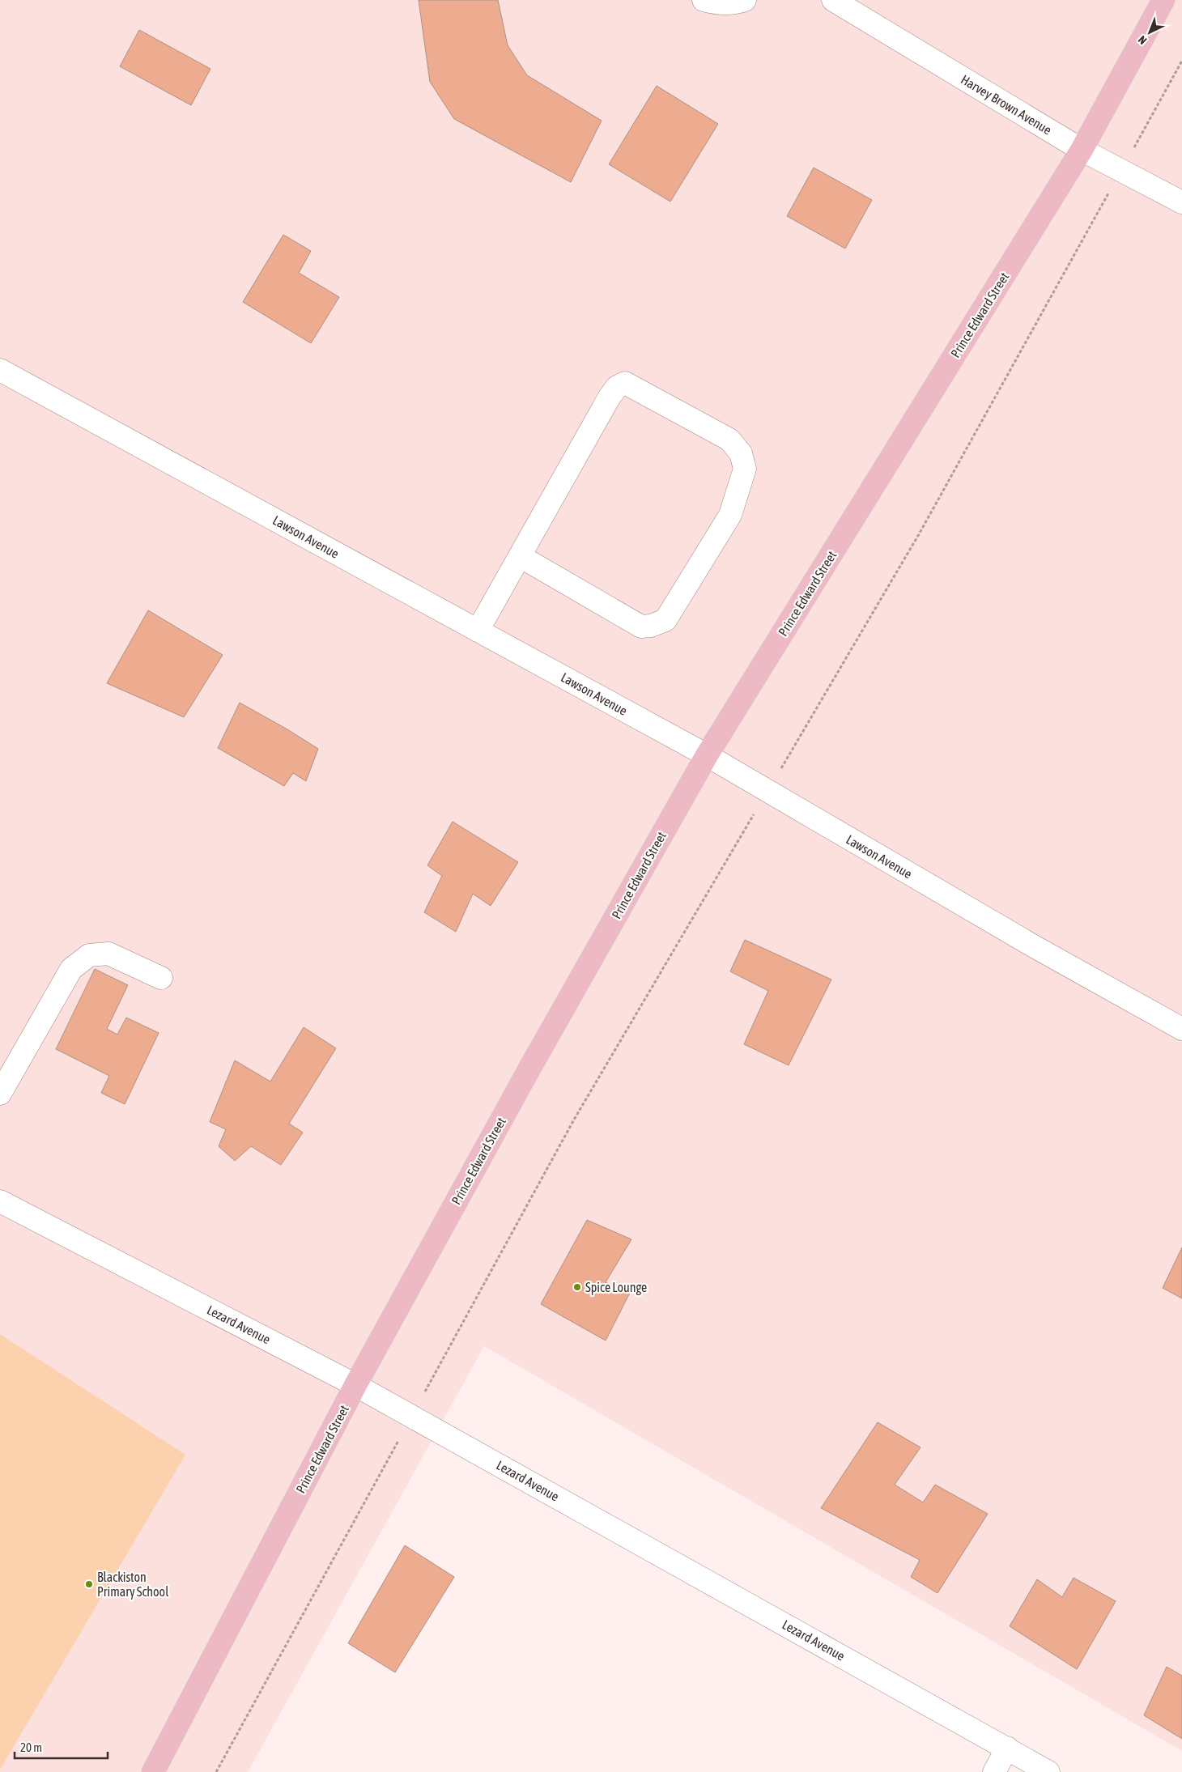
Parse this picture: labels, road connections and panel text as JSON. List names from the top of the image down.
{
  "streets": {
    "main road": ["Prince Edward Street"],
    "street": ["Harvey Brown Avenue", "Lawson Avenue", "Lezard Avenue"]
  },
  "crossings": [
    ["Harvey Brown Avenue", "Prince Edward Street"],
    ["Prince Edward Street", "Lawson Avenue"],
    ["Prince Edward Street", "Lezard Avenue"]
  ],
  "places": ["Spice Lounge", "Blackiston Primary School"],
  "scale_bar": "20 m",
  "north": "bottom left"
}
